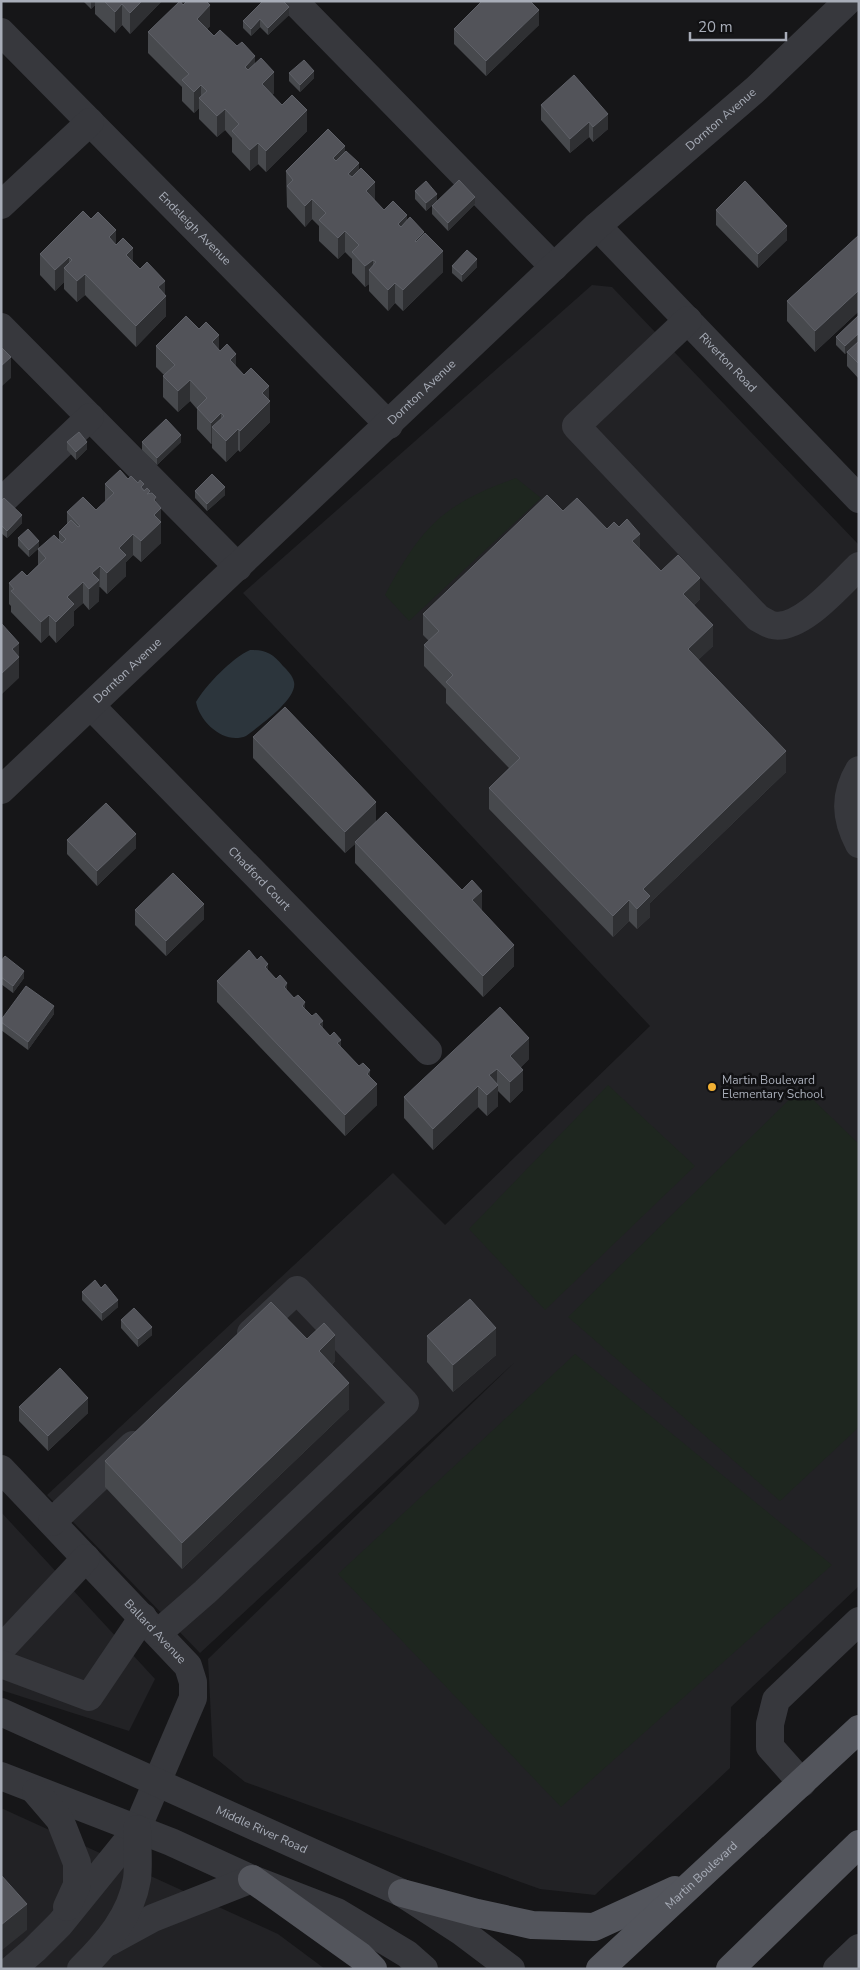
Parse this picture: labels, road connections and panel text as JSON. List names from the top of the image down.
{
  "streets": {
    "main road": ["Martin Boulevard"],
    "street": [
      "Dornton Avenue",
      "Endsleigh Avenue",
      "Riverton Road",
      "Chadford Court",
      "Ballard Avenue",
      "Middle River Road"
    ]
  },
  "crossings": [
    ["Dornton Avenue", "Endsleigh Avenue"],
    ["Dornton Avenue", "Riverton Road"],
    ["Dornton Avenue", "Chadford Court"],
    ["Ballard Avenue", "Middle River Road"]
  ],
  "places": ["Martin Boulevard Elementary School"],
  "scale_bar": "20 m"
}
